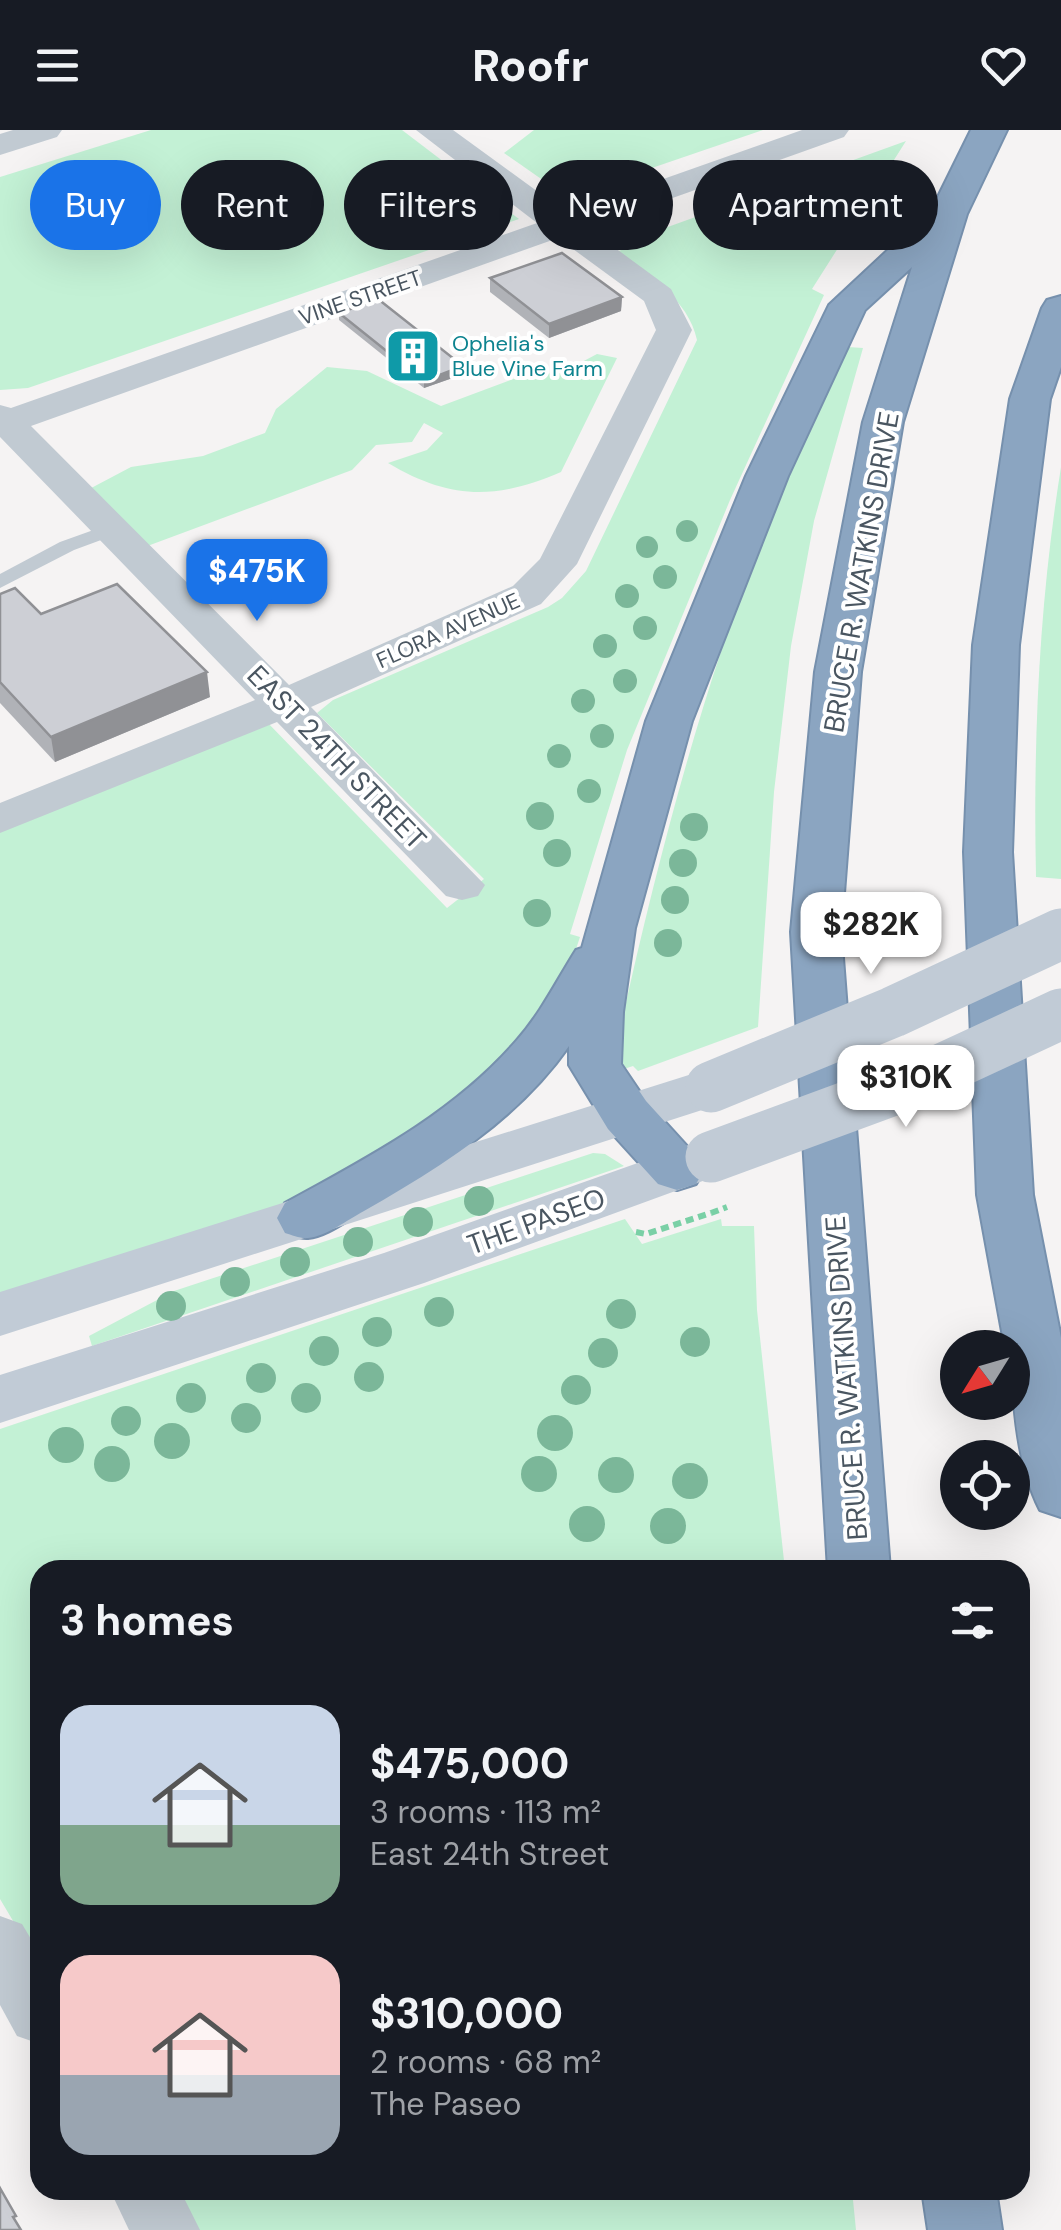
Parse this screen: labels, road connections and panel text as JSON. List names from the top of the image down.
{
  "streets": {
    "highway": ["BRUCE R. WATKINS DRIVE"],
    "main road": ["THE PASEO"],
    "street": ["VINE STREET", "FLORA AVENUE", "EAST 24TH STREET"]
  },
  "crossings": [
    ["VINE STREET", "EAST 24TH STREET"],
    ["FLORA AVENUE", "EAST 24TH STREET"]
  ],
  "places": {
    "building": ["Ophelia's Blue Vine Farm"]
  },
  "north": "bottom left",
  "page": {
    "header": "Roofr",
    "chip": [
      "Buy",
      "Rent",
      "Filters",
      "New",
      "Apartment"
    ],
    "price": ["$475K", "$282K", "$310K"],
    "heading": "3 homes",
    "list": [
      {
        "name": "$475,000",
        "note": "3 rooms · 113 m² · East 24th Street"
      },
      {
        "name": "$310,000",
        "note": "2 rooms · 68 m² · The Paseo"
      }
    ]
  }
}
